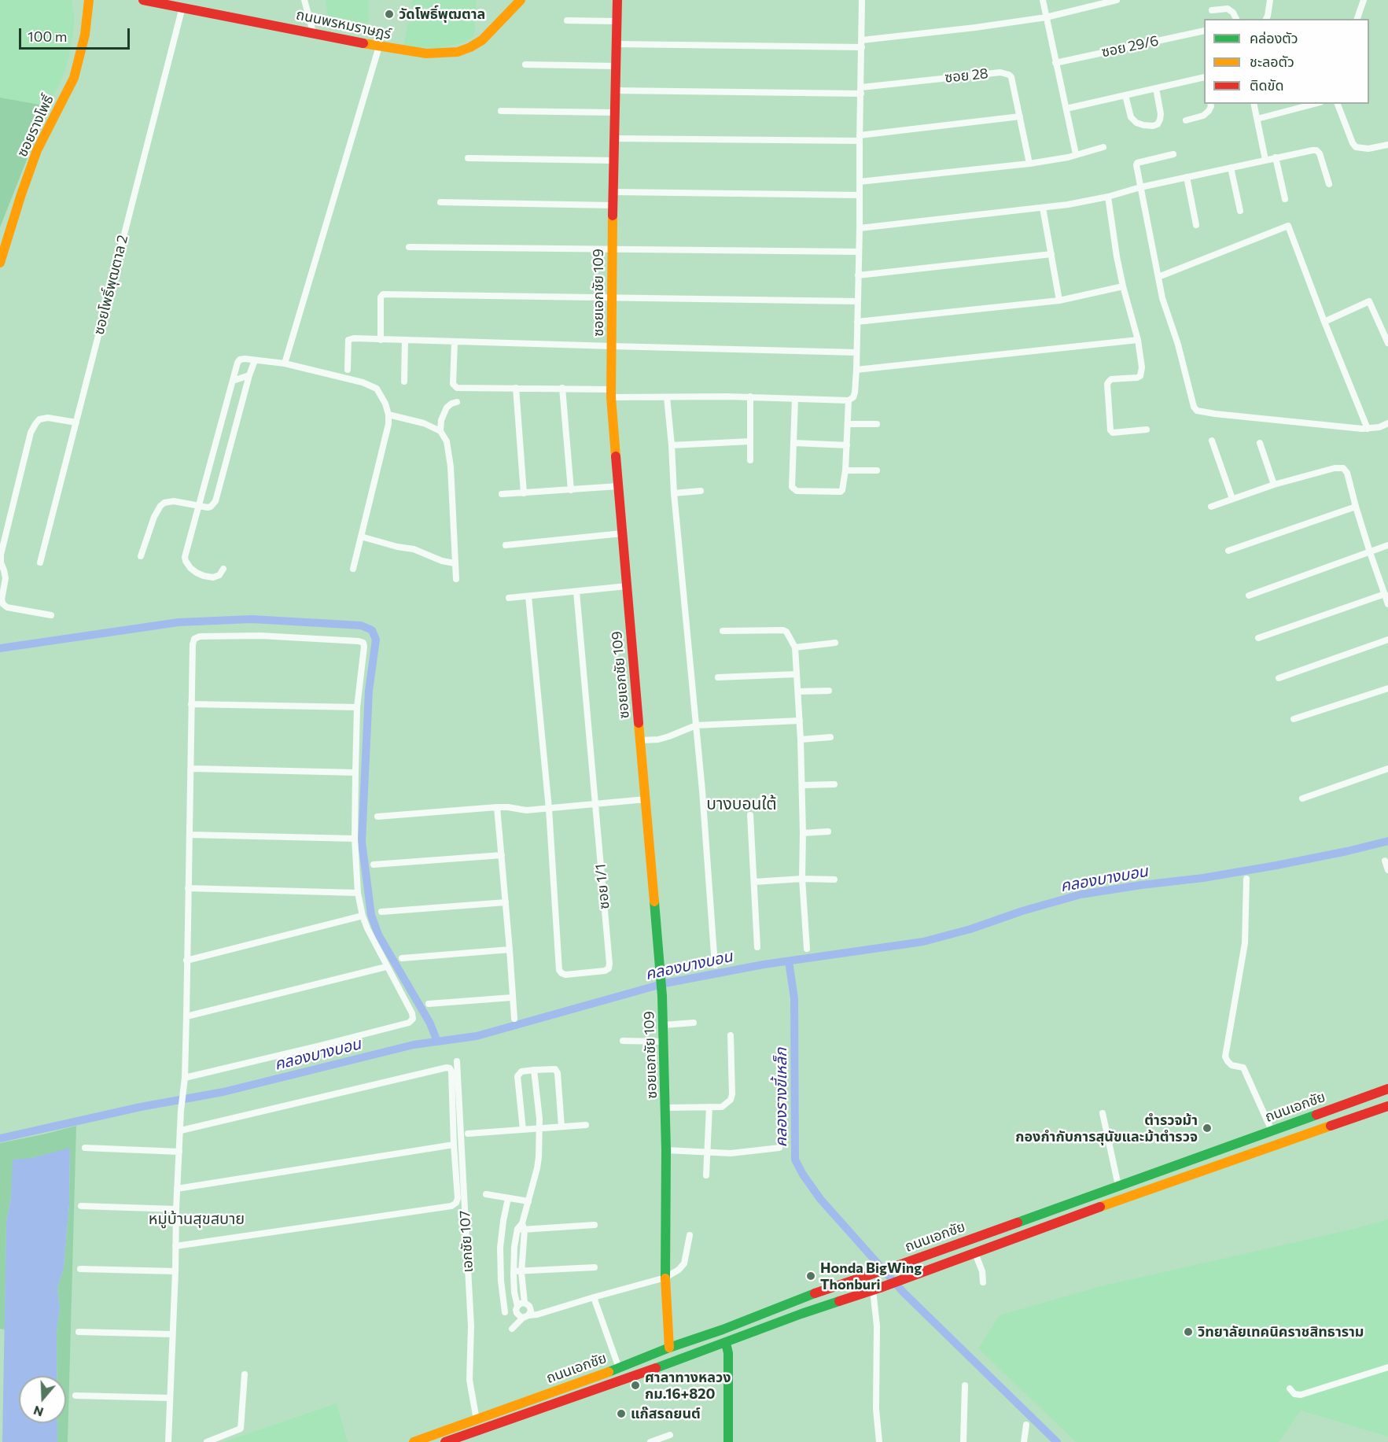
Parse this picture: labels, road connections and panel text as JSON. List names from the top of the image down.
{
  "streets": {
    "main road": [
      "ถนนพรหมราษฎร์",
      "ซอยรางโพธิ์",
      "ซอยเอกชัย 109",
      "ถนนเอกชัย"
    ],
    "street": [
      "ซอย 29/6",
      "ซอย 28",
      "ซอยโพธิ์พุฒตาล 2",
      "ซอย 1/1",
      "เอกชัย 107"
    ]
  },
  "crossings": [
    ["ถนนพรหมราษฎร์", "ซอยโพธิ์พุฒตาล 2"],
    ["ซอย 28", "ซอยเอกชัย 109"],
    ["ซอยเอกชัย 109", "ถนนเอกชัย"],
    ["ถนนเอกชัย", "เอกชัย 107"]
  ],
  "districts": ["บางบอนใต้", "หมู่บ้านสุขสบาย"],
  "water": ["คลองบางบอน", "คลองรางขี้เหล็ก"],
  "places": [
    "วัดโพธิ์พุฒตาล",
    "ตำรวจม้า กองกำกับการสุนัขและม้าตำรวจ",
    "Honda BigWing Thonburi",
    "วิทยาลัยเทคนิคราชสิทธาราม",
    "ศาลาทางหลวง กม.16+820",
    "แก๊สรถยนต์"
  ],
  "legend": ["คล่องตัว", "ชะลอตัว", "ติดขัด"],
  "scale_bar": "100 m",
  "north": "bottom"
}
